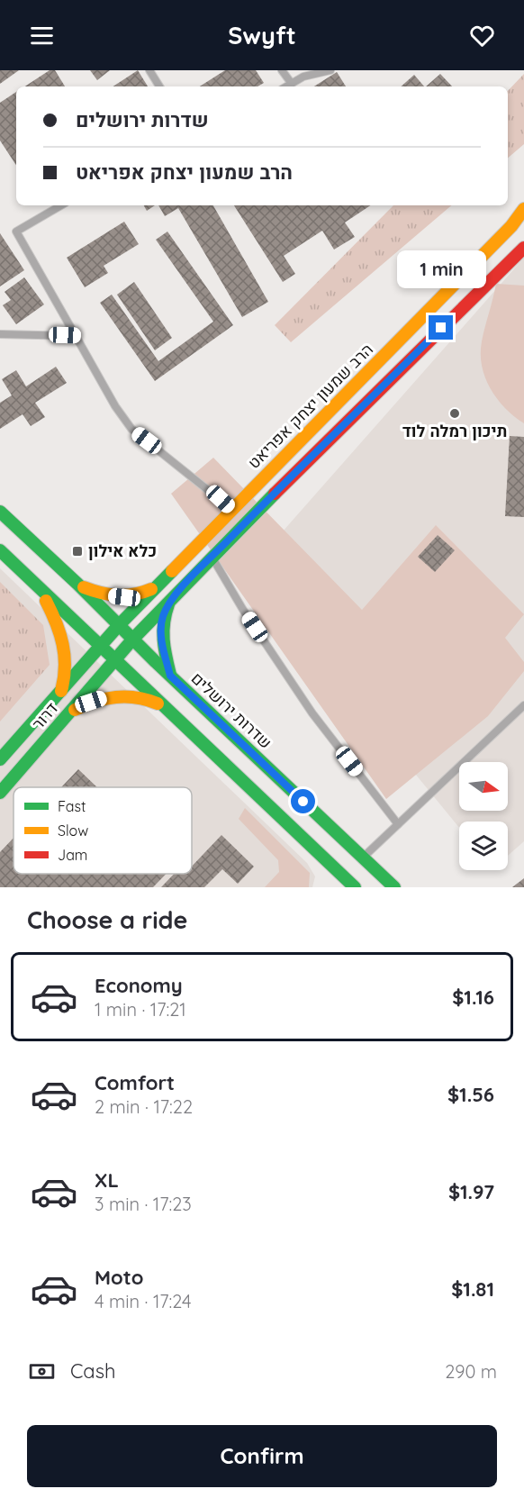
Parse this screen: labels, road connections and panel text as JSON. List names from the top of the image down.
{
  "streets": {
    "street": ["הרב שמעון יצחק אפריאט", "שדרות ירושלים", "דרור"]
  },
  "crossings": [
    ["הרב שמעון יצחק אפריאט", "שדרות ירושלים"],
    ["הרב שמעון יצחק אפריאט", "דרור"],
    ["שדרות ירושלים", "דרור"]
  ],
  "places": {
    "other": ["תיכון רמלה לוד"],
    "transit": ["כלא אילון"]
  },
  "legend": ["Fast", "Slow", "Jam"],
  "north": "right",
  "page": {
    "header": "Swyft",
    "banner": ["שדרות ירושלים", "הרב שמעון יצחק אפריאט"],
    "bubble": "1 min",
    "heading": "Choose a ride",
    "list": [
      {
        "name": "Economy",
        "note": "1 min · 17:21",
        "value": "$1.16"
      },
      {
        "name": "Comfort",
        "note": "2 min · 17:22",
        "value": "$1.56"
      },
      {
        "name": "XL",
        "note": "3 min · 17:23",
        "value": "$1.97"
      },
      {
        "name": "Moto",
        "note": "4 min · 17:24",
        "value": "$1.81"
      }
    ],
    "pay": ["Cash", "290 m"],
    "buttons": "Confirm"
  }
}
